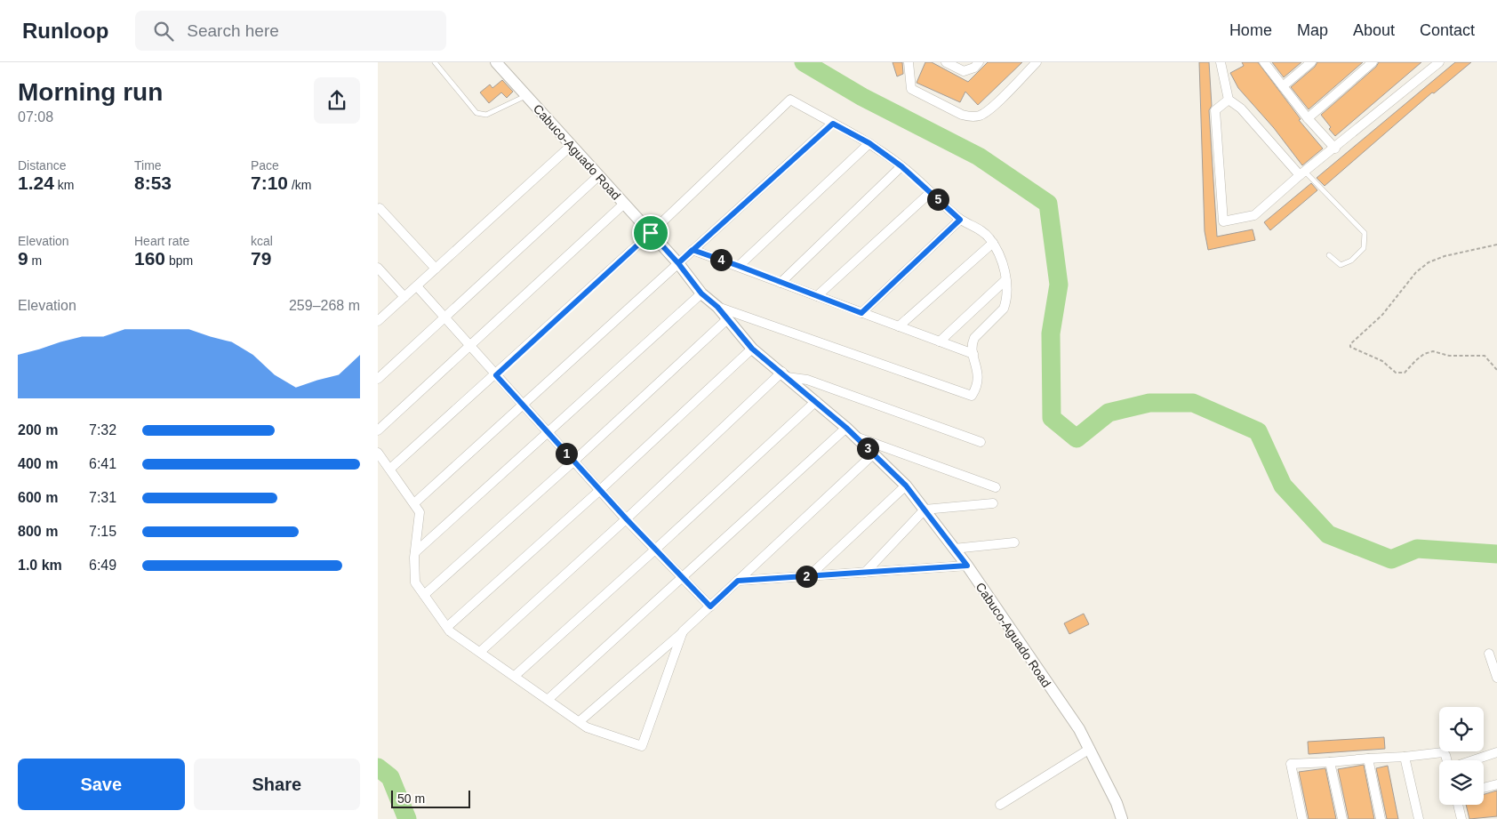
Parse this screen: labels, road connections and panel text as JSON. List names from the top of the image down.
{
  "streets": {
    "street": ["Cabuco-Aguado Road"]
  },
  "scale_bar": "50 m",
  "page": {
    "header": "Runloop",
    "search": "Search here",
    "nav": [
      "Home",
      "Map",
      "About",
      "Contact"
    ],
    "heading": ["Morning run", "07:08"],
    "stats": [
      ["Distance", "1.24 km"],
      ["Time", "8:53"],
      ["Pace", "7:10 /km"],
      ["Elevation", "9 m"],
      ["Heart rate", "160 bpm"],
      ["kcal", "79"]
    ],
    "pins": [
      "5",
      "4",
      "3",
      "1",
      "2"
    ],
    "chart": ["Elevation", "259–268 m"],
    "list": [
      {
        "name": "200 m",
        "note": "7:32"
      },
      {
        "name": "400 m",
        "note": "6:41"
      },
      {
        "name": "600 m",
        "note": "7:31"
      },
      {
        "name": "800 m",
        "note": "7:15"
      },
      {
        "name": "1.0 km",
        "note": "6:49"
      }
    ],
    "buttons": ["Save", "Share"],
    "scale": "50 m"
  }
}
